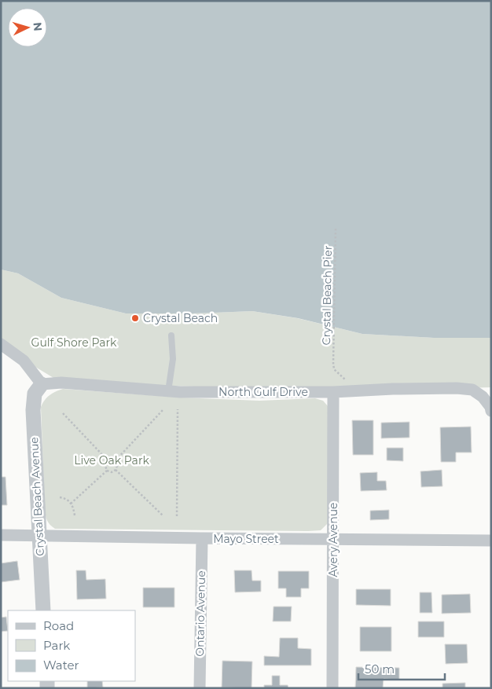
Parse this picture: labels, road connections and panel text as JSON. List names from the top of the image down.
{
  "streets": {
    "street": [
      "North Gulf Drive",
      "Crystal Beach Avenue",
      "Mayo Street",
      "Avery Avenue",
      "Ontario Avenue"
    ],
    "path": ["Crystal Beach Pier"]
  },
  "crossings": [
    ["Crystal Beach Pier", "North Gulf Drive"],
    ["North Gulf Drive", "Crystal Beach Avenue"],
    ["North Gulf Drive", "Avery Avenue"],
    ["Crystal Beach Avenue", "Mayo Street"],
    ["Mayo Street", "Avery Avenue"],
    ["Mayo Street", "Ontario Avenue"]
  ],
  "parks": ["Gulf Shore Park", "Live Oak Park"],
  "places": ["Crystal Beach"],
  "legend": ["Road", "Park", "Water"],
  "scale_bar": "50 m",
  "north": "right"
}
